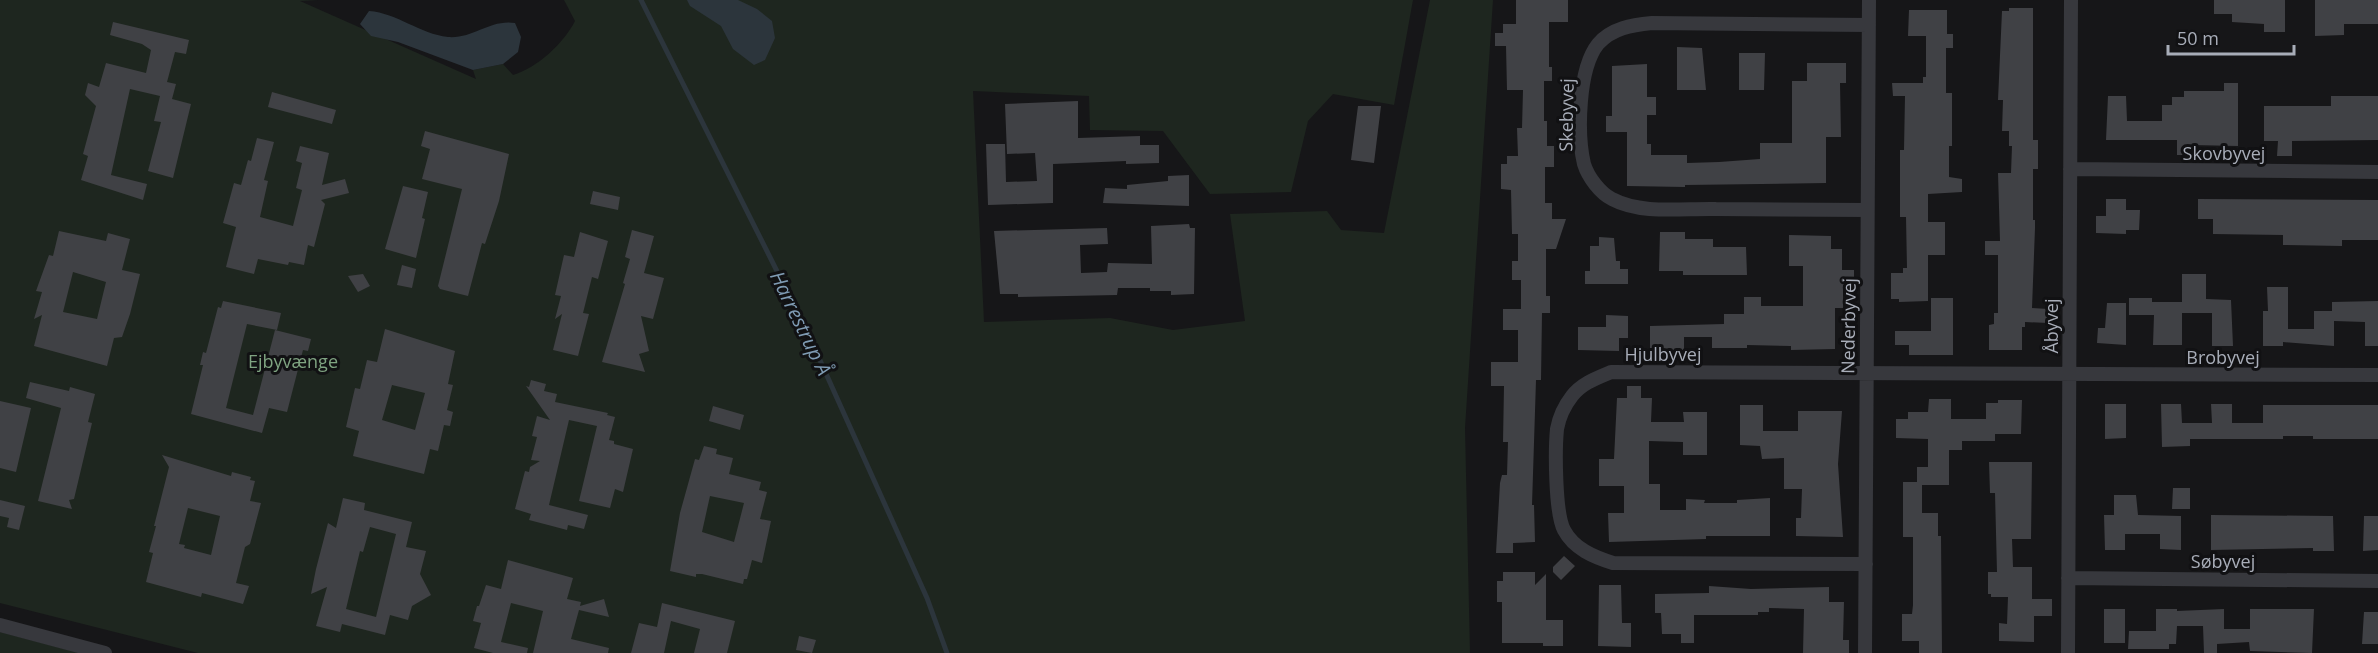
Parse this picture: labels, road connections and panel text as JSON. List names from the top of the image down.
{
  "streets": {
    "street": [
      "Skebyvej",
      "Skovbyvej",
      "Nederbyvej",
      "Åbyvej",
      "Hjulbyvej",
      "Brobyvej",
      "Søbyvej"
    ]
  },
  "crossings": [
    ["Skebyvej", "Nederbyvej"],
    ["Skovbyvej", "Åbyvej"],
    ["Nederbyvej", "Hjulbyvej"],
    ["Åbyvej", "Hjulbyvej"],
    ["Åbyvej", "Brobyvej"],
    ["Åbyvej", "Søbyvej"],
    ["Hjulbyvej", "Brobyvej"]
  ],
  "water": ["Harrestrup Å"],
  "parks": ["Ejbyvænge"],
  "scale_bar": "50 m"
}
